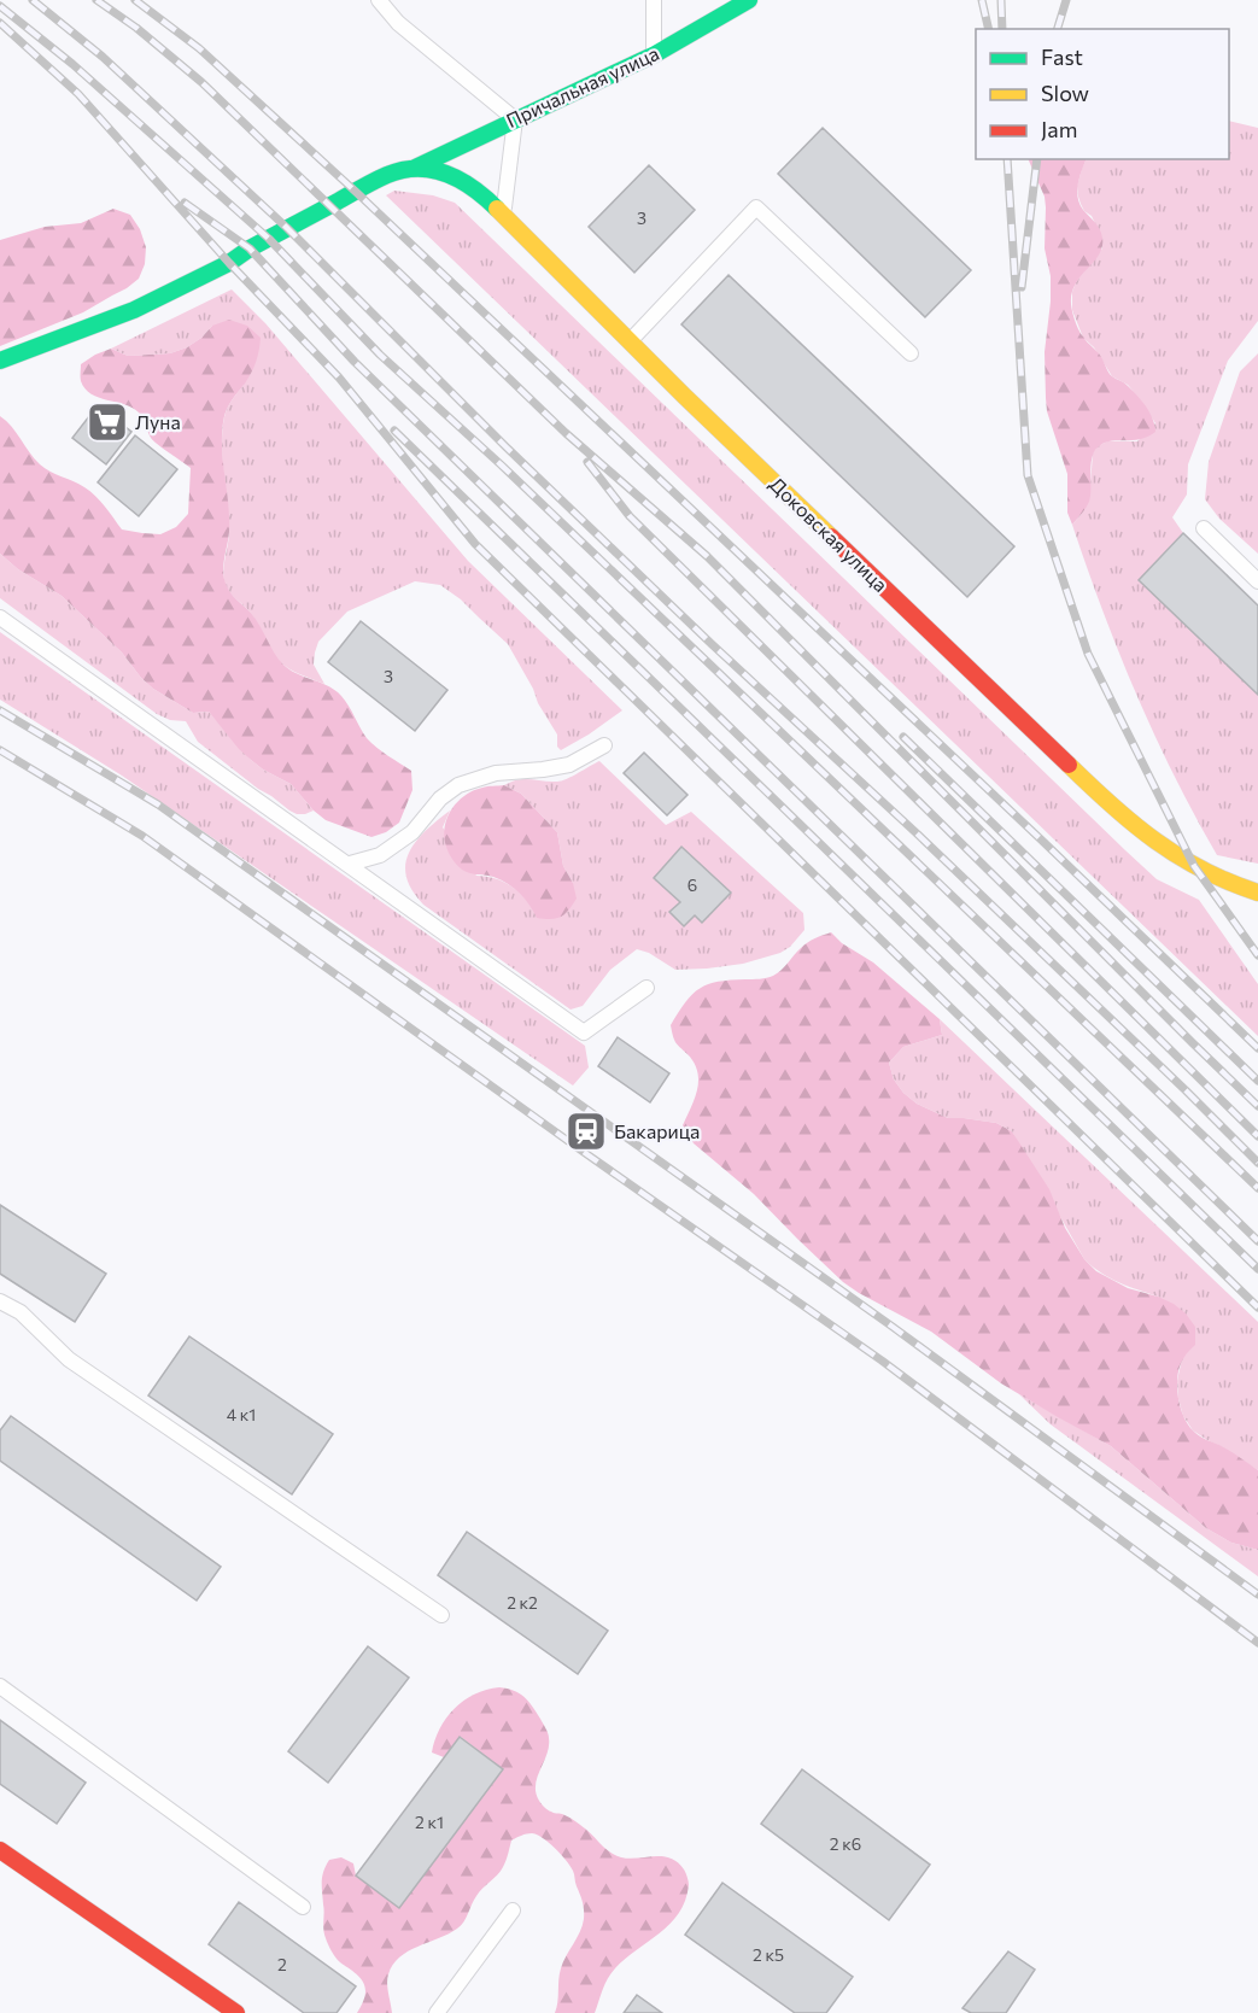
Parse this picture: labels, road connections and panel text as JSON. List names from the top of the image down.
{
  "streets": {
    "street": ["Причальная улица", "Доковская улица"]
  },
  "crossings": [
    ["Причальная улица", "Доковская улица"]
  ],
  "places": {
    "supermarket": ["Луна"],
    "station": ["Бакарица"]
  },
  "house_numbers": [
    "3",
    "3",
    "6",
    "4 к1",
    "2 к2",
    "2 к1",
    "2 к6",
    "2 к5",
    "2"
  ],
  "legend": ["Fast", "Slow", "Jam"]
}
